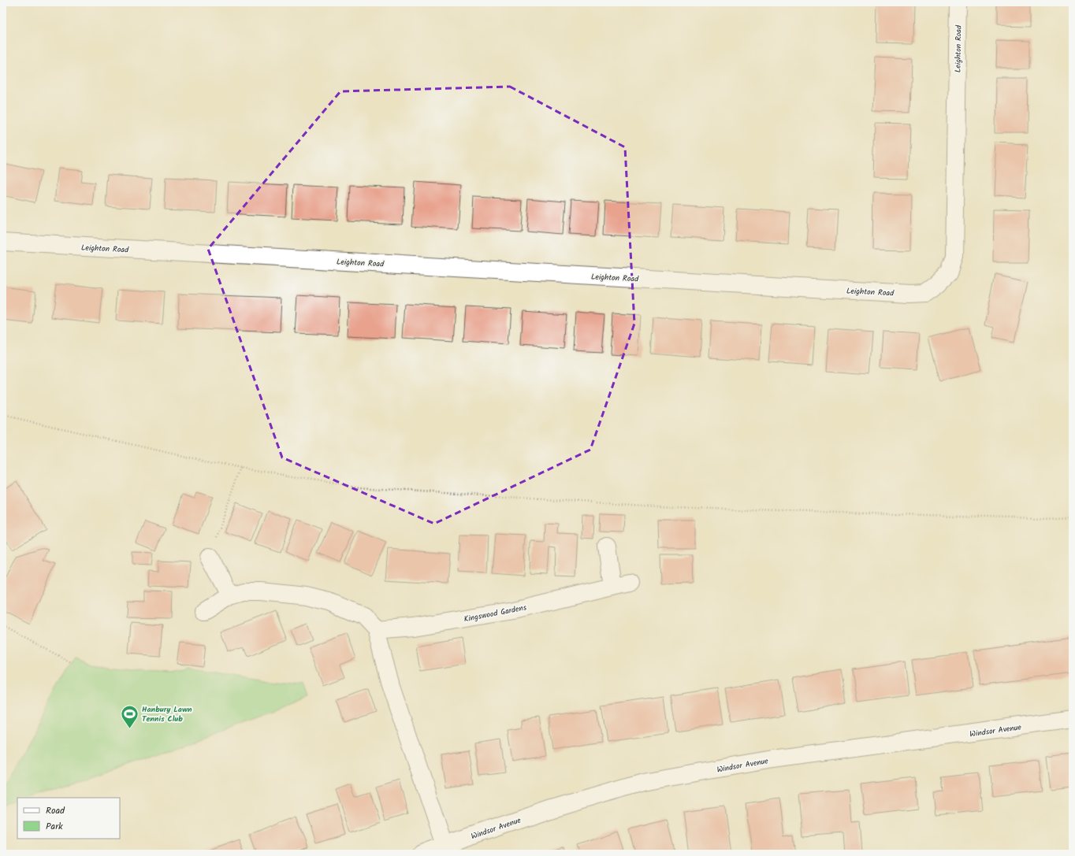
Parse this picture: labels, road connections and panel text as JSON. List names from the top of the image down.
{
  "streets": {
    "street": ["Leighton Road", "Kingswood Gardens", "Windsor Avenue"]
  },
  "places": {
    "sports": ["Hanbury Lawn Tennis Club"]
  },
  "legend": ["Road", "Park"]
}
